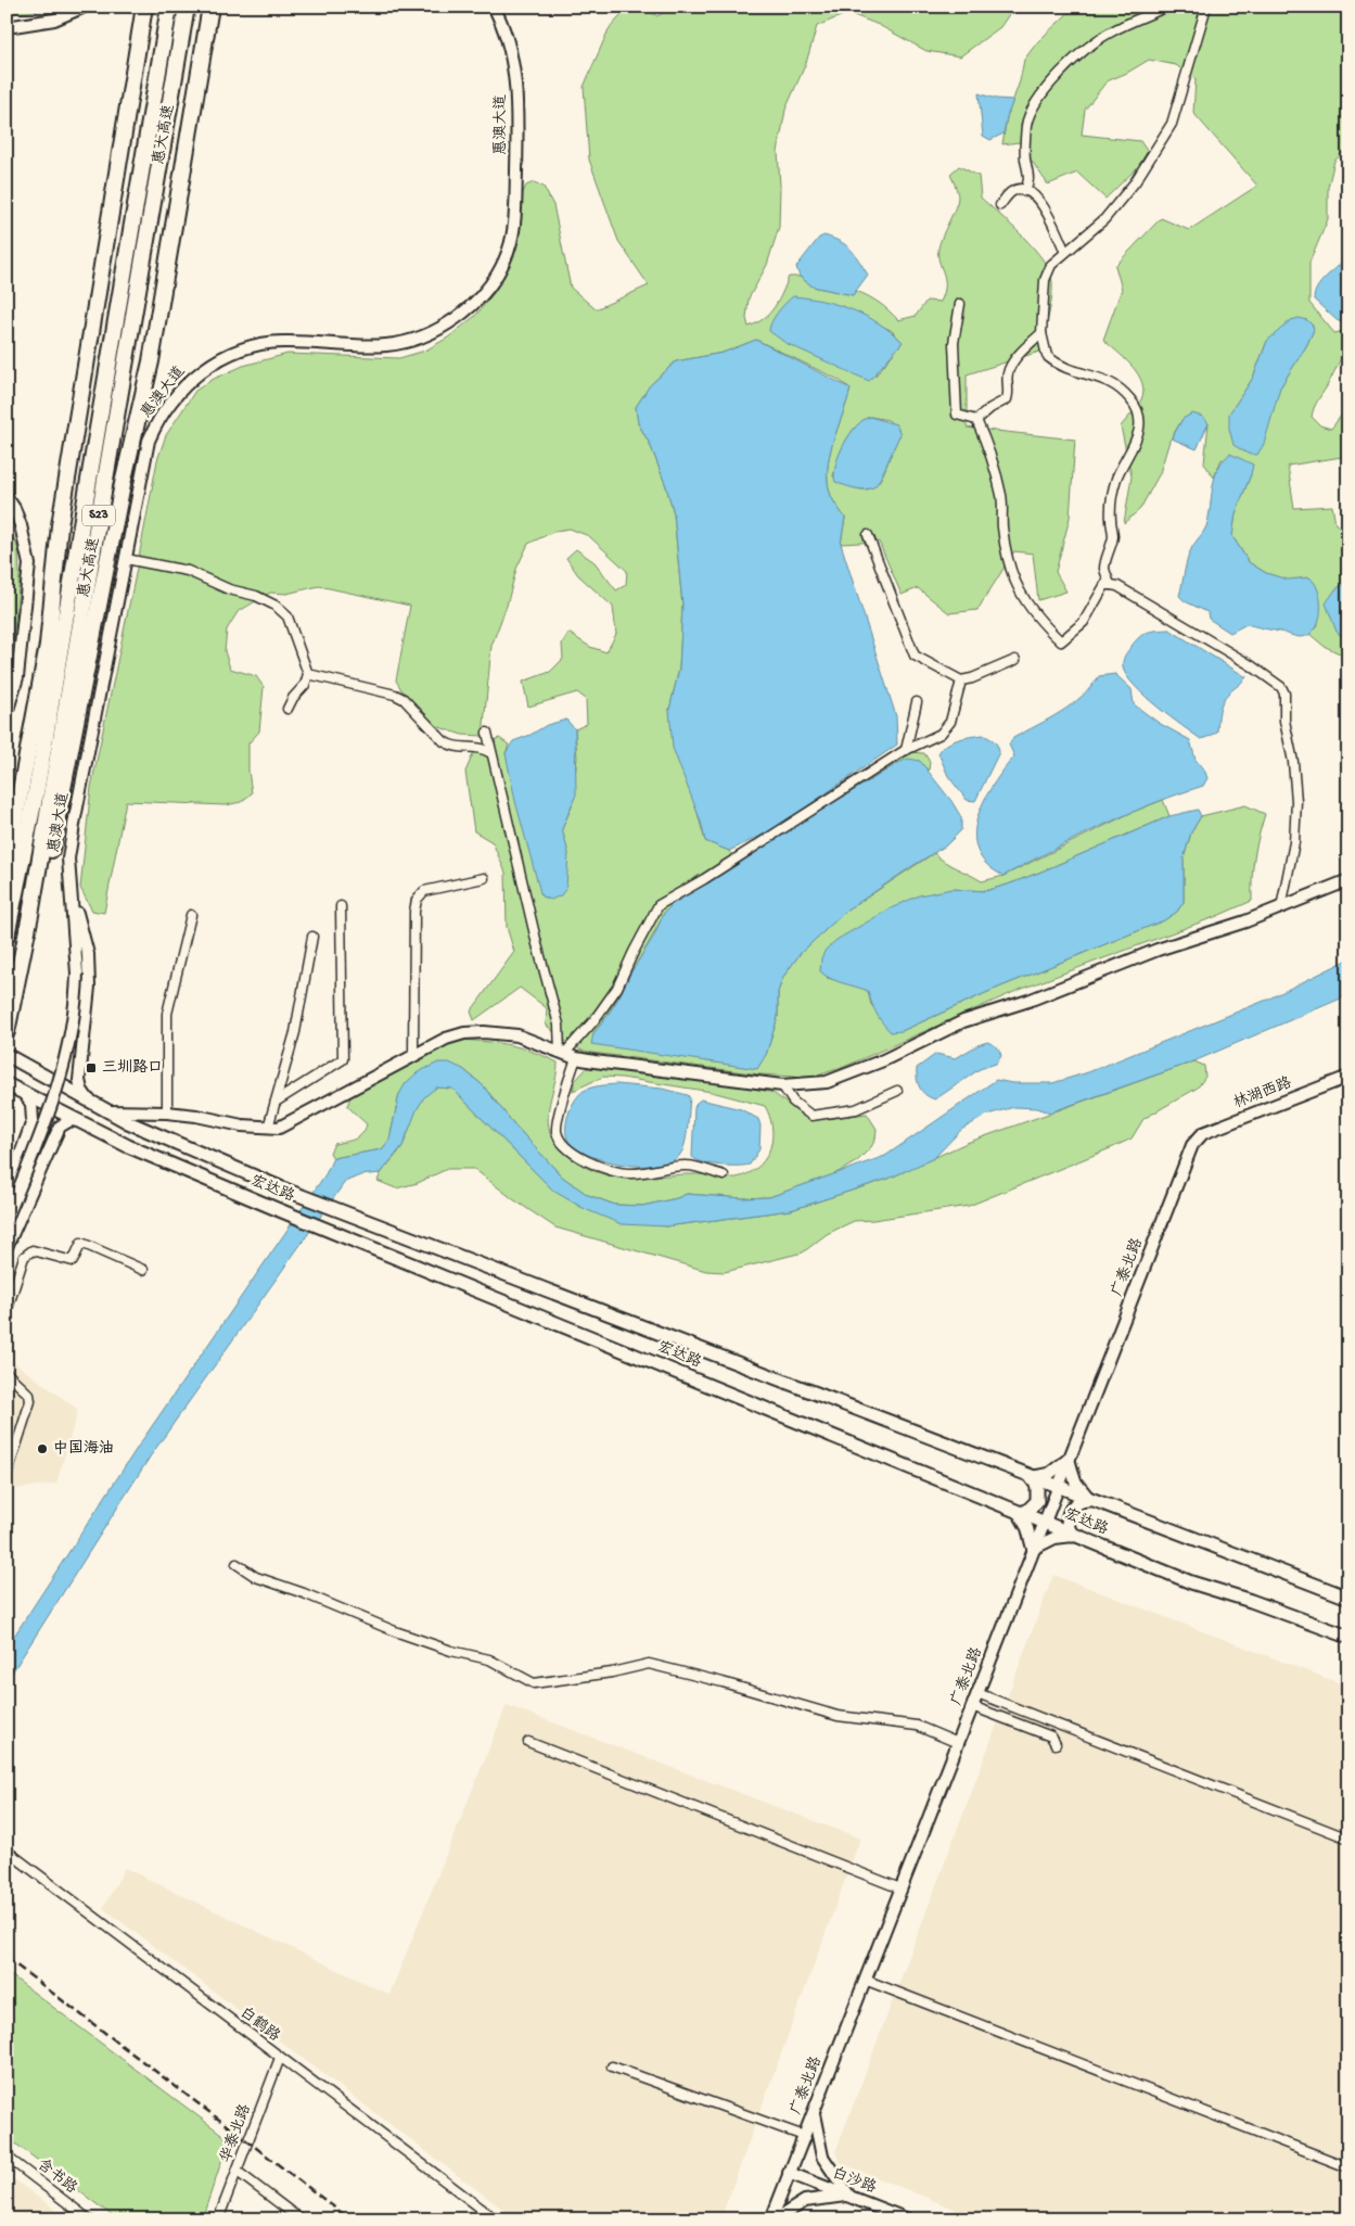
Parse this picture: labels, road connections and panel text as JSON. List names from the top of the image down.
{
  "streets": {
    "highway": ["惠大高速", "S23"],
    "main road": ["宏达路"],
    "street": [
      "惠澳大道",
      "林湖西路",
      "广泰北路",
      "白鹤路",
      "华泰北路",
      "含书路",
      "白沙路"
    ]
  },
  "crossings": [
    ["林湖西路", "广泰北路"],
    ["宏达路", "广泰北路"],
    ["广泰北路", "白沙路"],
    ["白鹤路", "华泰北路"]
  ],
  "places": {
    "transit": ["三圳路口"],
    "other": ["中国海油"]
  }
}
